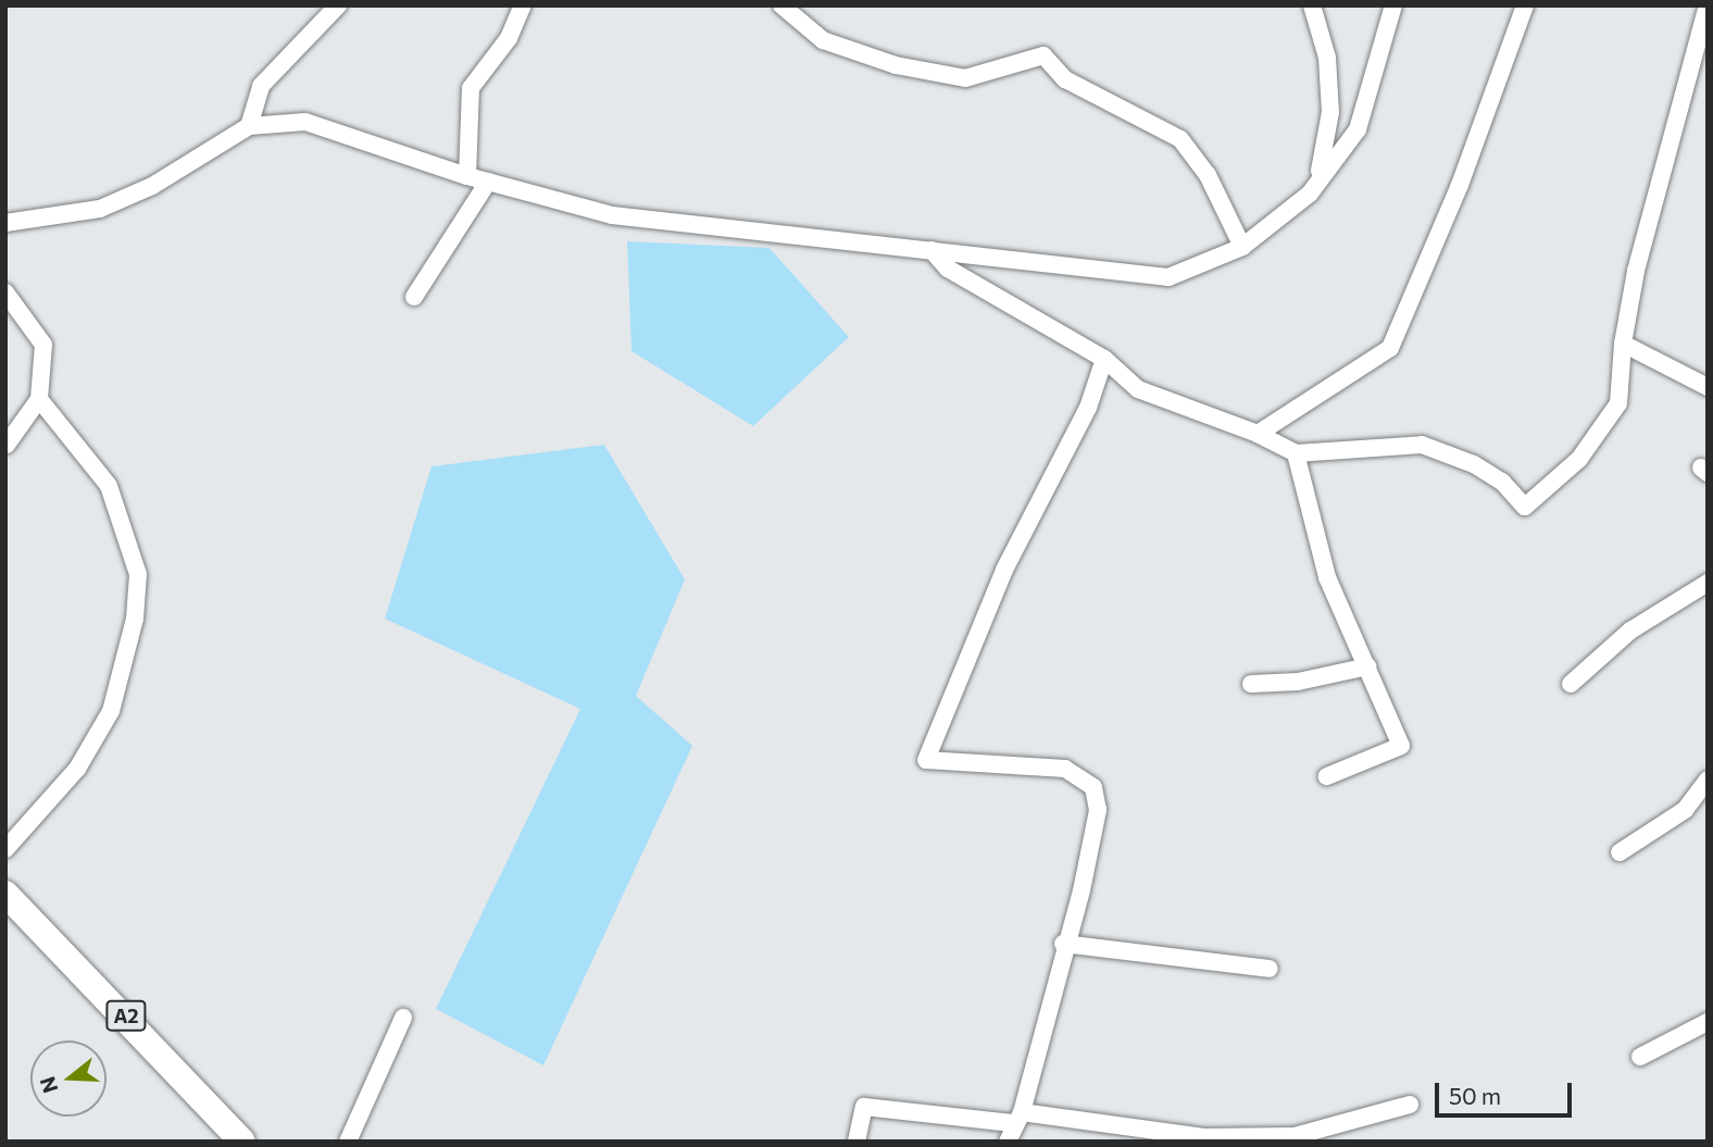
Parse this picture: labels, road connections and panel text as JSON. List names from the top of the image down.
{
  "streets": {
    "main road": ["A2"]
  },
  "scale_bar": "50 m",
  "north": "left"
}
